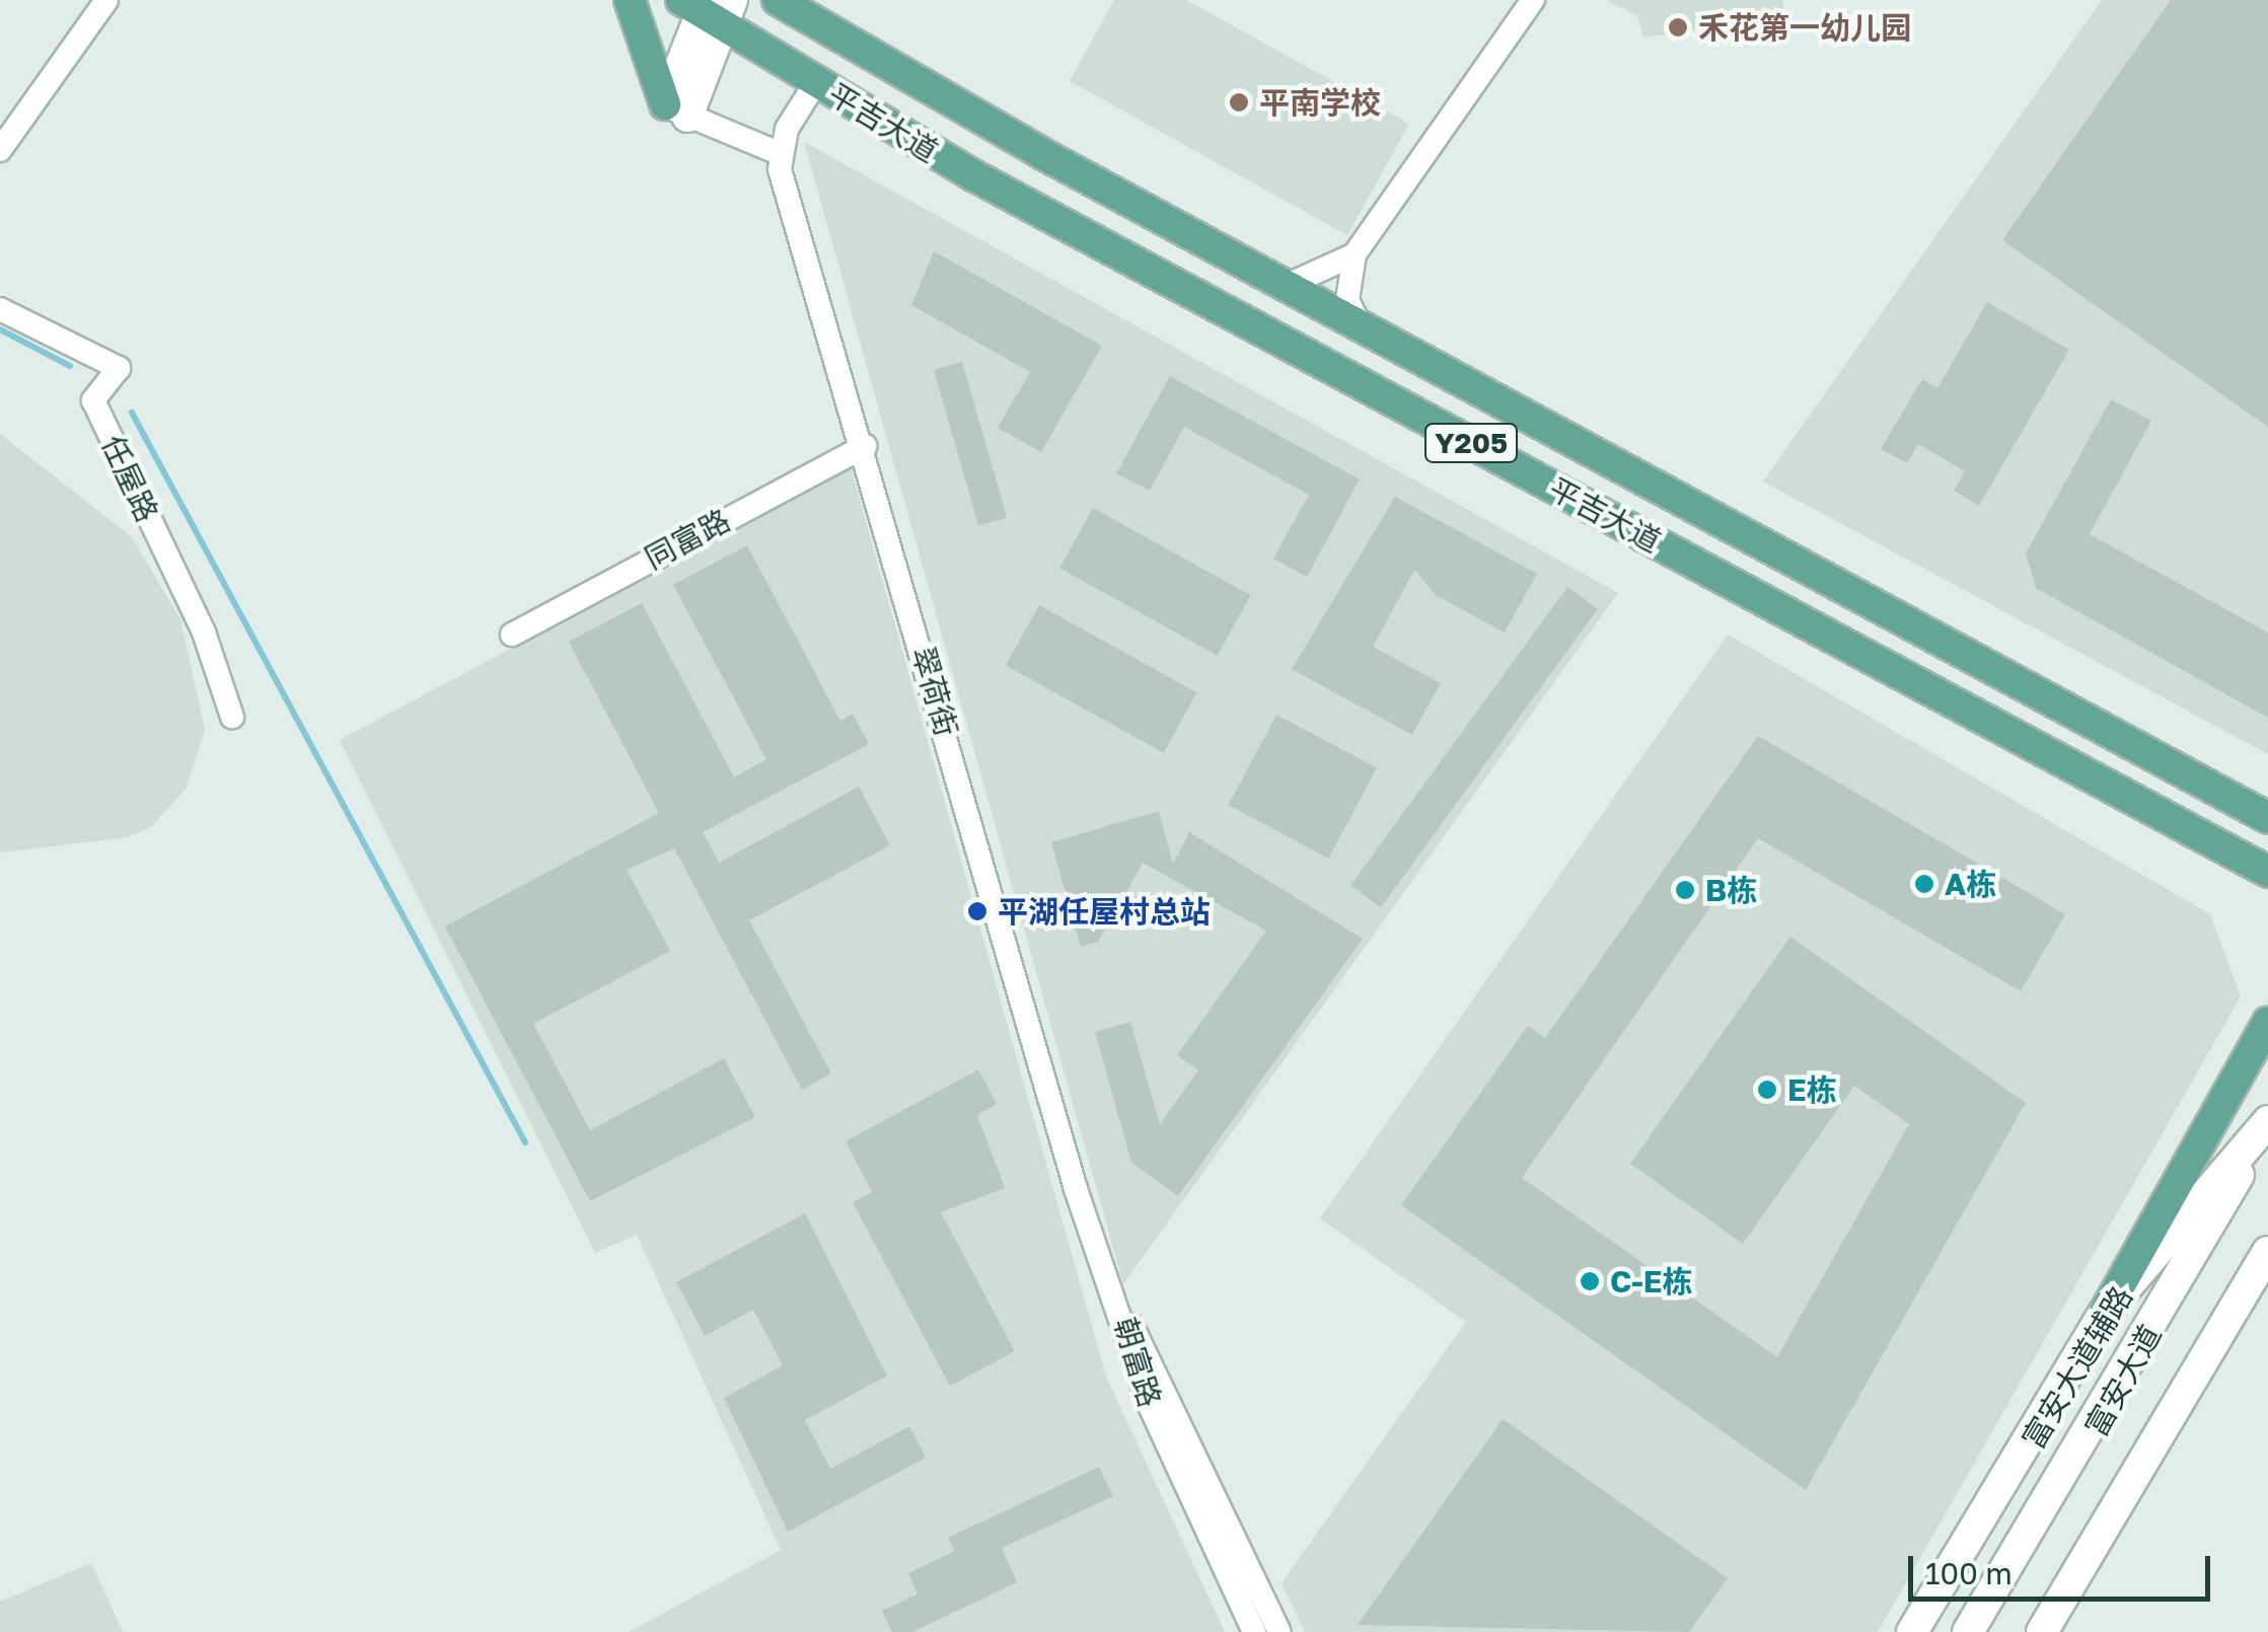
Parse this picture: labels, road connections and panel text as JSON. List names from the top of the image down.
{
  "streets": {
    "main road": [
      "平吉大道",
      "Y205",
      "富安大道辅路",
      "富安大道"
    ],
    "street": [
      "任屋路",
      "同富路",
      "翠荷街",
      "朝富路"
    ]
  },
  "crossings": [
    ["同富路", "翠荷街"],
    ["翠荷街", "朝富路"],
    ["富安大道辅路", "富安大道"]
  ],
  "places": [
    "禾花第一幼儿园",
    "平南学校",
    "A栋",
    "B栋",
    "平湖任屋村总站",
    "E栋",
    "C-E栋"
  ],
  "scale_bar": "100 m"
}
